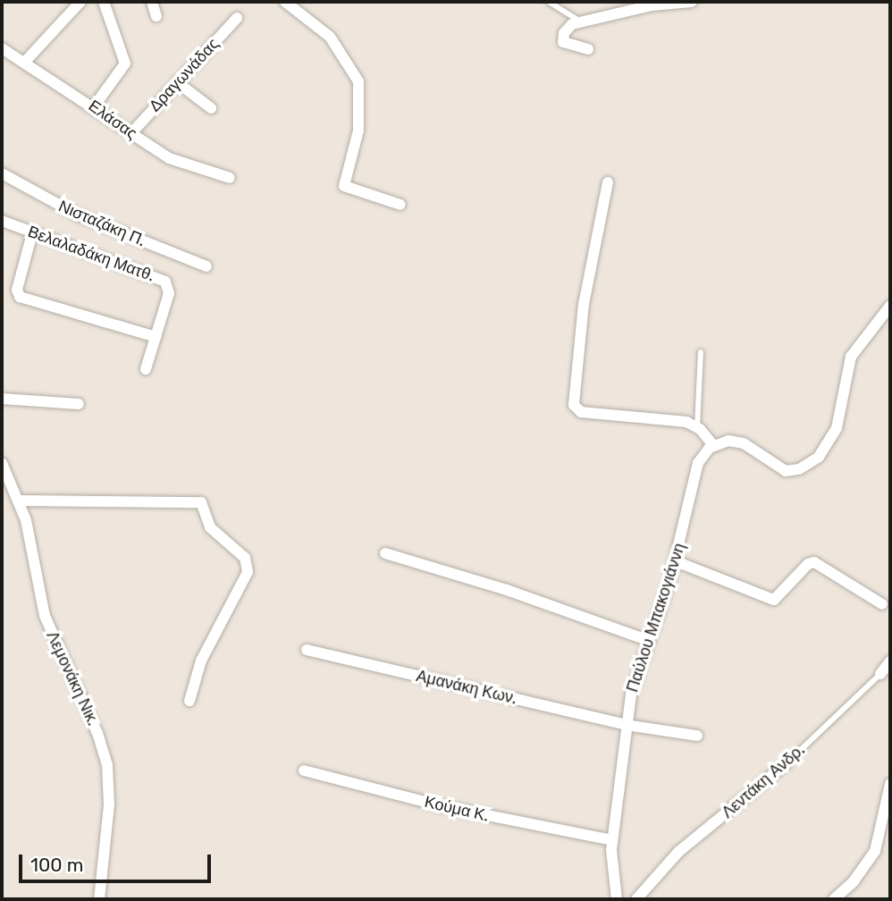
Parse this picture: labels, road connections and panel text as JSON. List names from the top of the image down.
{
  "streets": {
    "street": [
      "Δραγωνάδας",
      "Ελάσας",
      "Νισταζάκη Π.",
      "Βελαλαδάκη Ματθ.",
      "Παύλου Μπακογιάννη",
      "Λεμονάκη Νικ.",
      "Αμανάκη Κων.",
      "Λεντάκη Ανδρ.",
      "Κούμα Κ."
    ]
  },
  "crossings": [
    ["Δραγωνάδας", "Ελάσας"],
    ["Παύλου Μπακογιάννη", "Αμανάκη Κων."],
    ["Παύλου Μπακογιάννη", "Κούμα Κ."]
  ],
  "scale_bar": "100 m"
}
